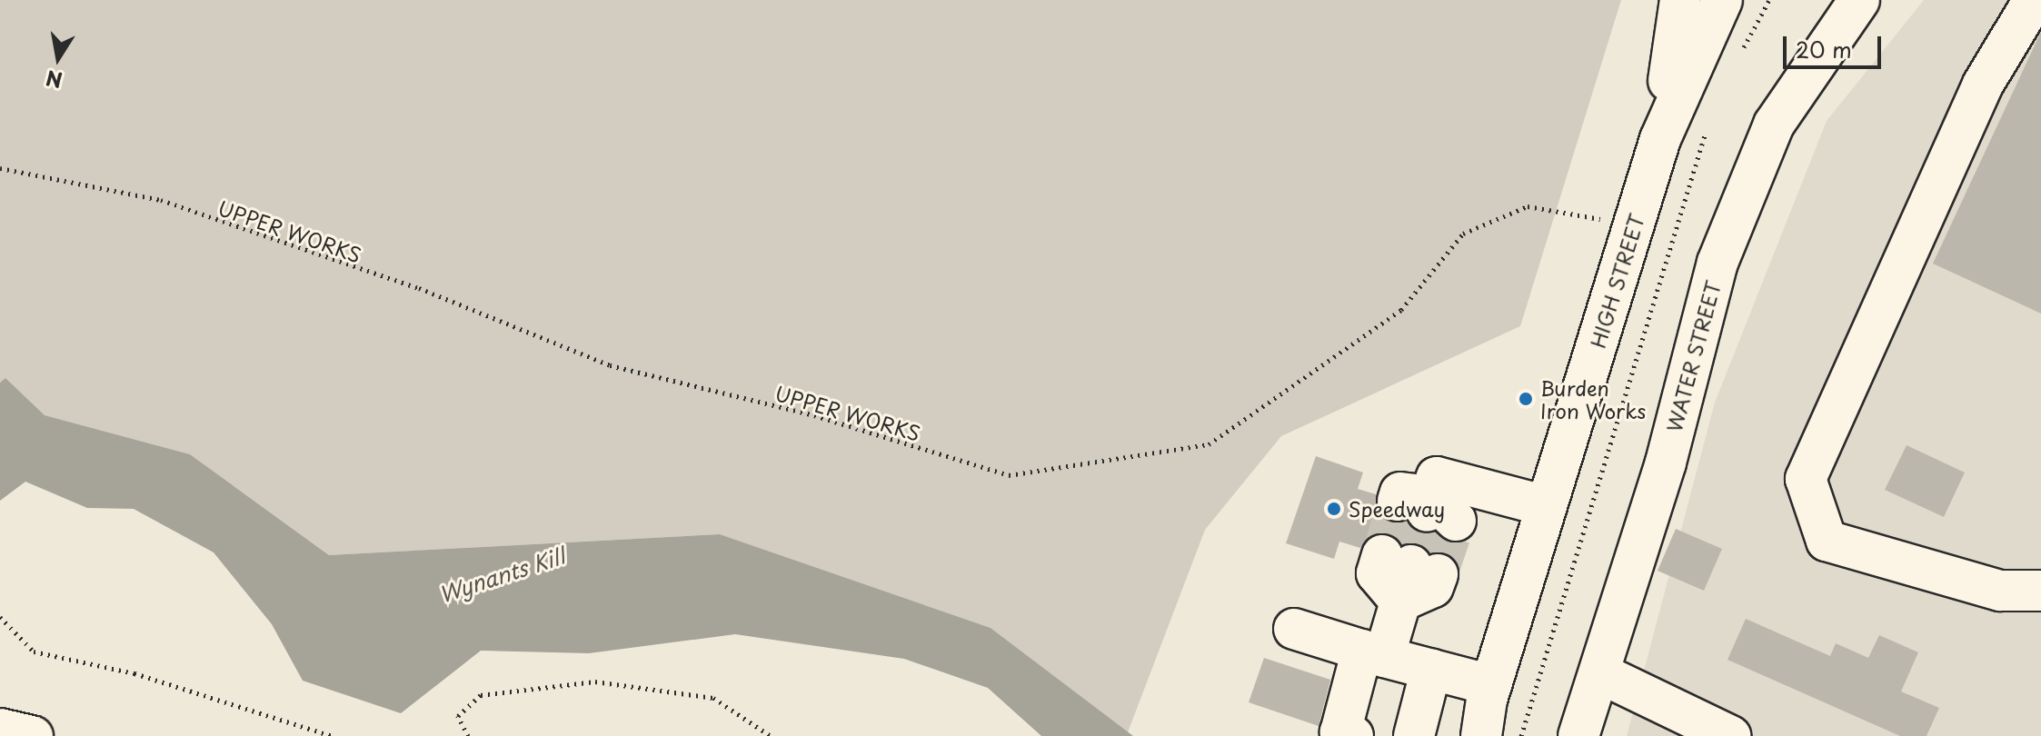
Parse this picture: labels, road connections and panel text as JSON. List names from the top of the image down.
{
  "streets": {
    "main road": ["HIGH STREET", "WATER STREET"],
    "path": ["UPPER WORKS"]
  },
  "crossings": [
    ["UPPER WORKS", "HIGH STREET"]
  ],
  "water": ["Wynants Kill"],
  "places": ["Burden Iron Works", "Speedway"],
  "scale_bar": "20 m",
  "north": "bottom"
}
